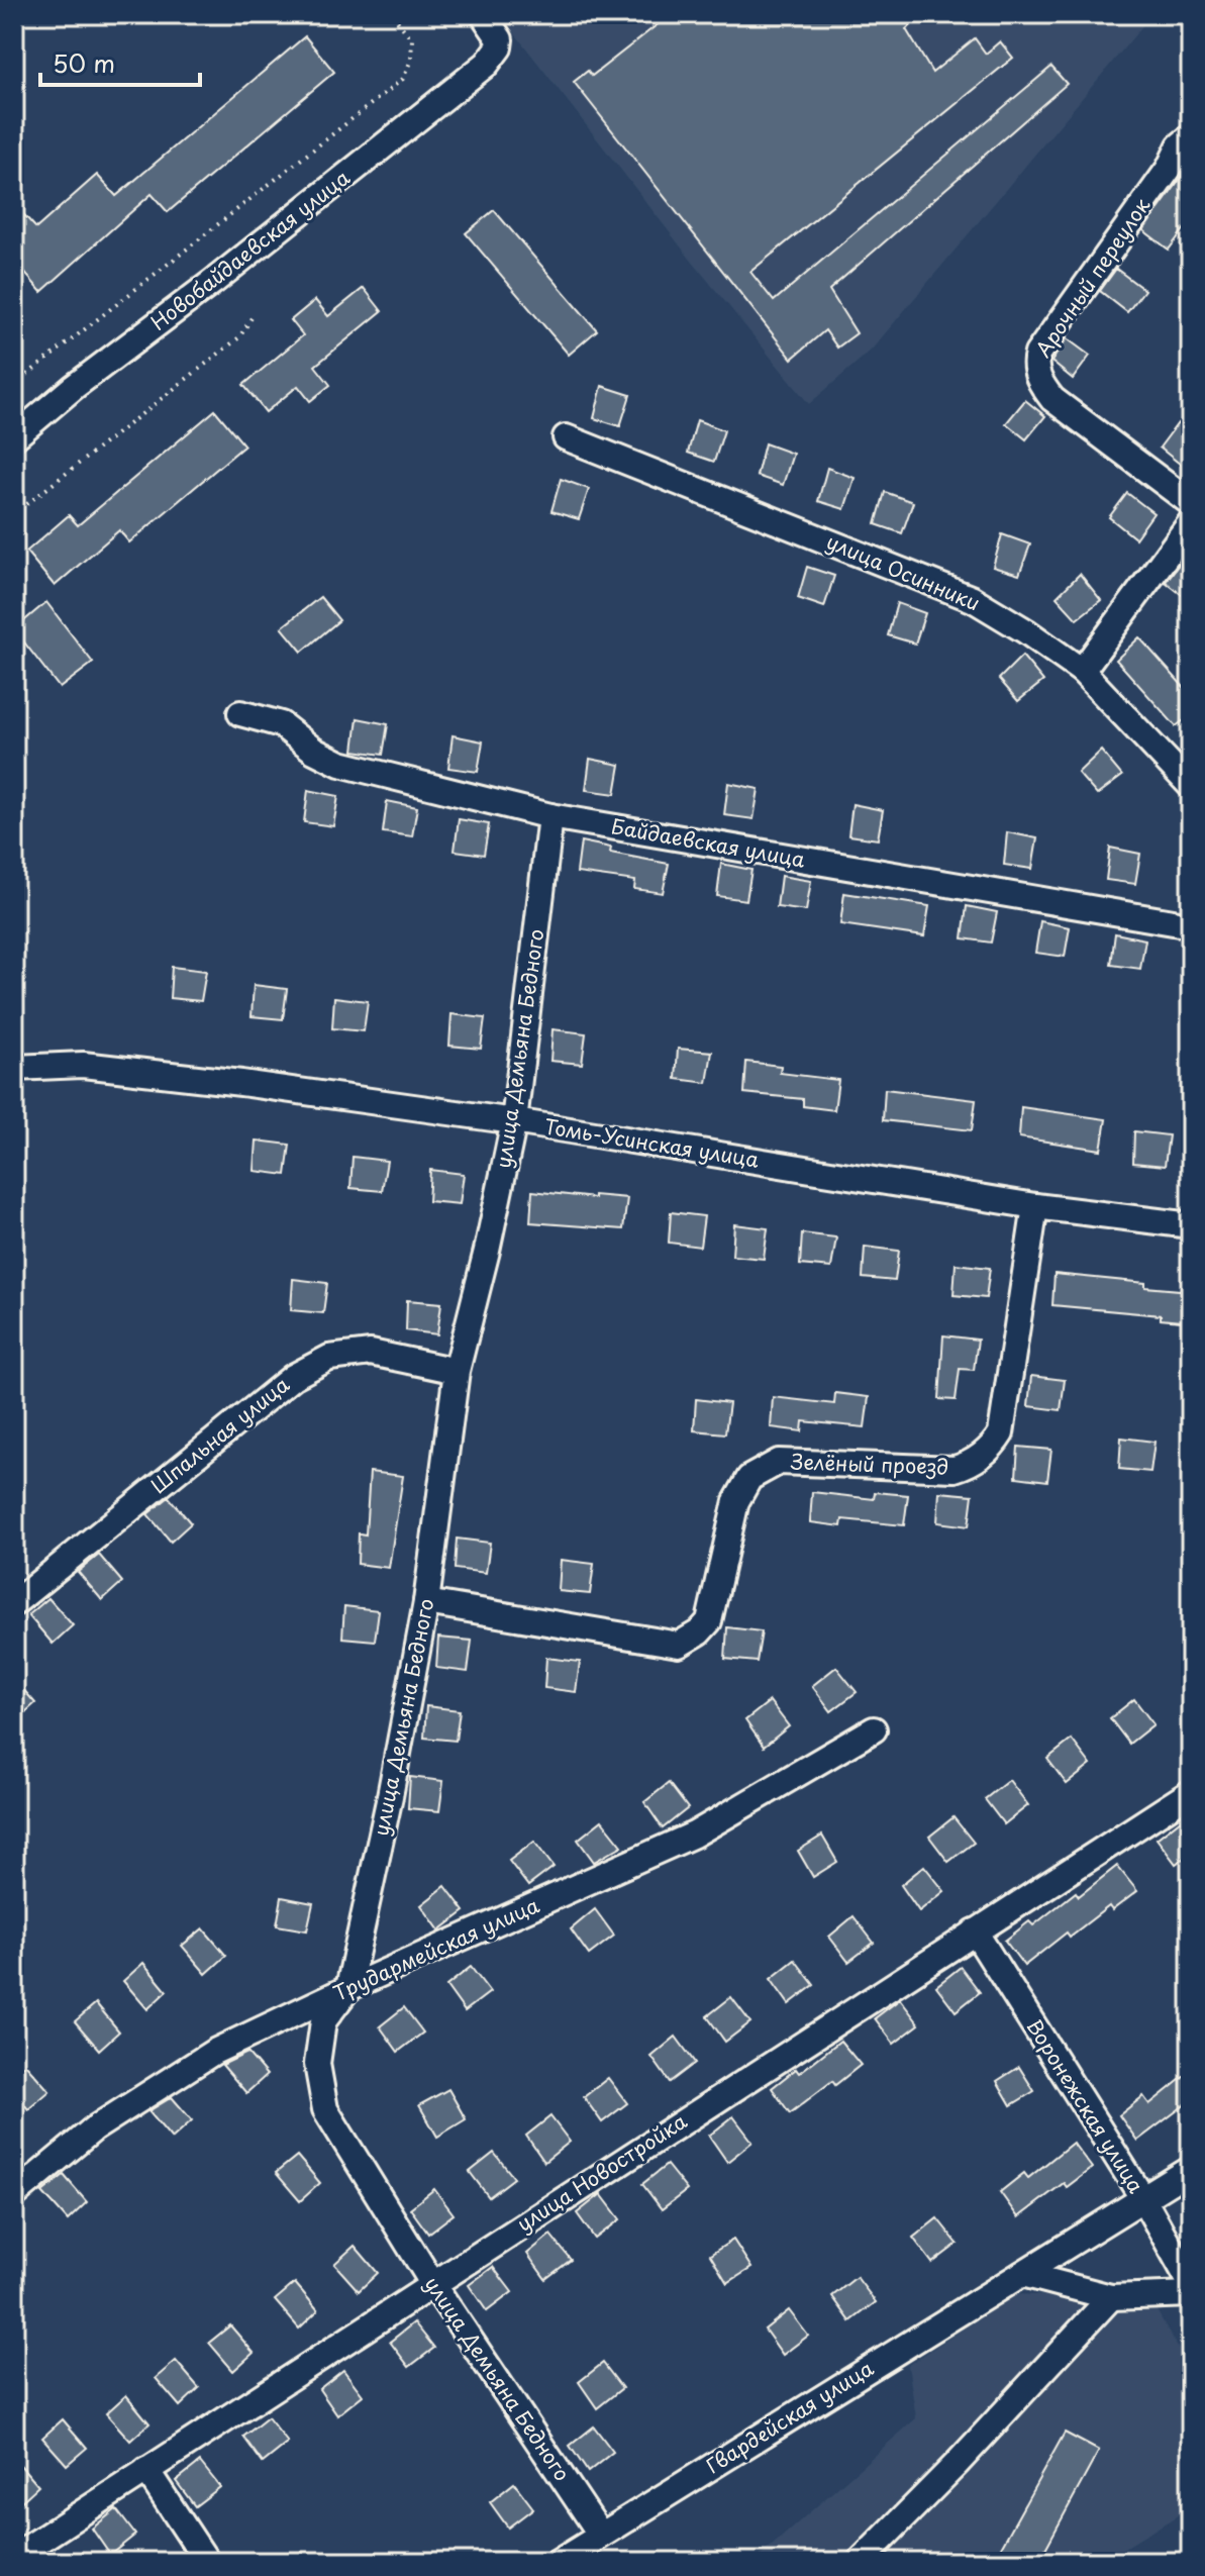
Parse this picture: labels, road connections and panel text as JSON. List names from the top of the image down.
{
  "streets": {
    "street": [
      "Новобайдаевская улица",
      "Арочный переулок",
      "улица Осинники",
      "Байдаевская улица",
      "улица Демьяна Бедного",
      "Томь-Усинская улица",
      "Шпальная улица",
      "Зелёный проезд",
      "Трудармейская улица",
      "Воронежская улица",
      "улица Новостройка",
      "Гвардейская улица"
    ]
  },
  "crossings": [
    ["Байдаевская улица", "улица Демьяна Бедного"],
    ["улица Демьяна Бедного", "Томь-Усинская улица"],
    ["улица Демьяна Бедного", "Шпальная улица"],
    ["улица Демьяна Бедного", "Зелёный проезд"],
    ["улица Демьяна Бедного", "Трудармейская улица"],
    ["улица Демьяна Бедного", "улица Новостройка"],
    ["улица Демьяна Бедного", "Гвардейская улица"],
    ["Томь-Усинская улица", "Зелёный проезд"],
    ["Воронежская улица", "улица Новостройка"],
    ["Воронежская улица", "Гвардейская улица"]
  ],
  "scale_bar": "50 m"
}
